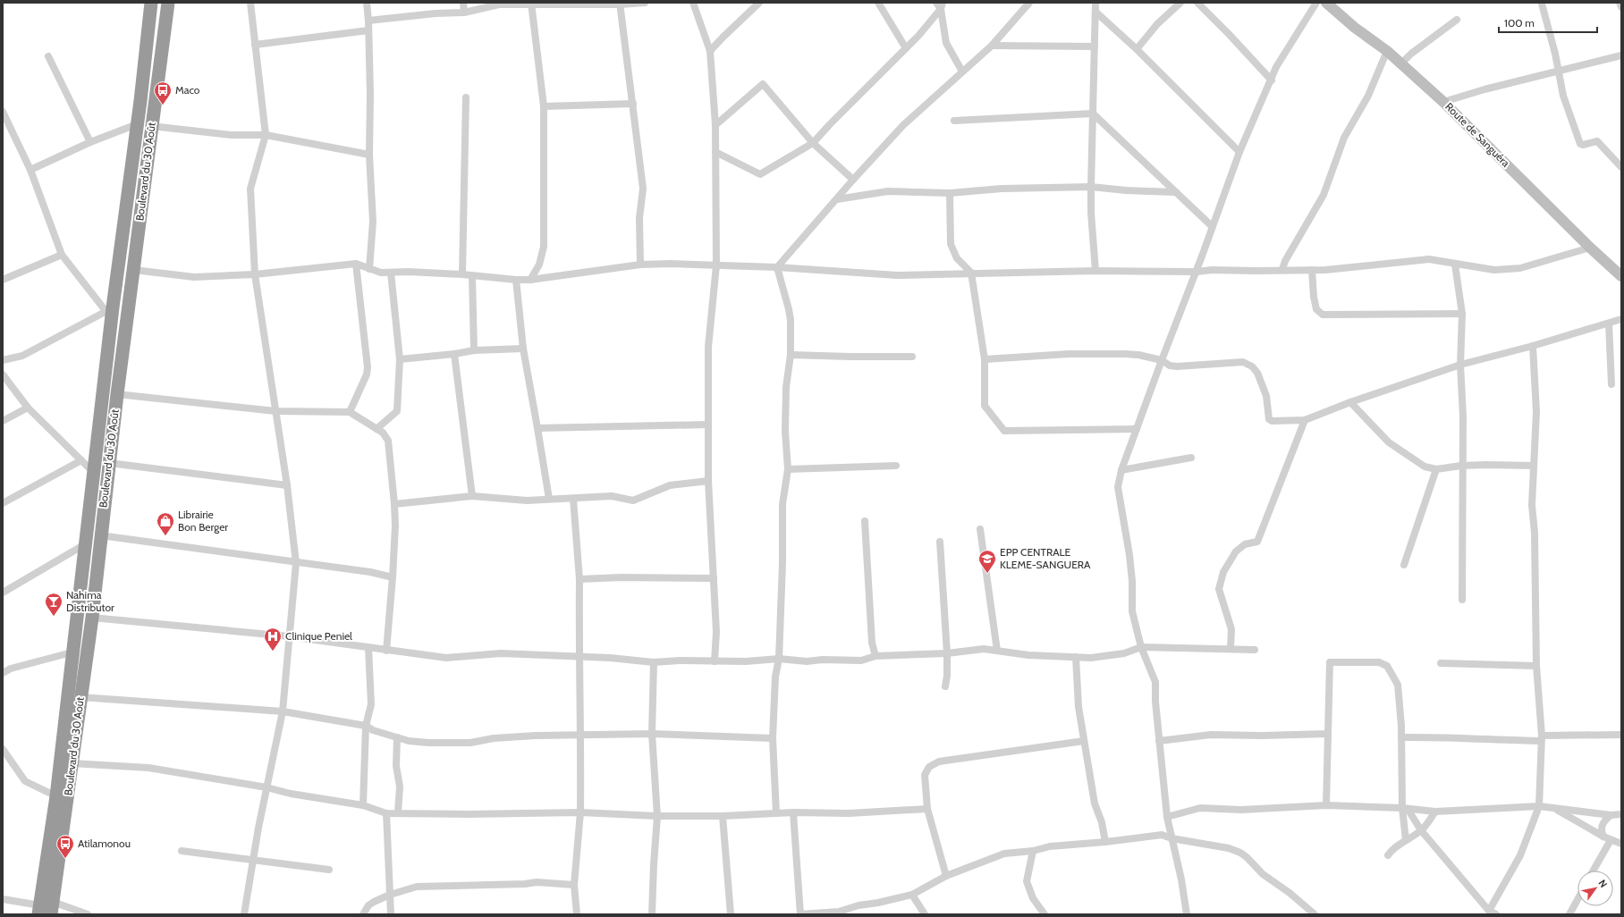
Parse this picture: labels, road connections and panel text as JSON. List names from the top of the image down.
{
  "streets": {
    "highway": ["Boulevard du 30 Août"],
    "street": ["Route de Sanguéra"]
  },
  "places": {
    "bus stop": ["Maco", "Atilamonou"],
    "shop": ["Librairie Bon Berger"],
    "school or university": ["EPP CENTRALE KLEME-SANGUERA"],
    "bar": ["Nahima Distributor"],
    "hospital": ["Clinique Peniel"]
  },
  "scale_bar": "100 m",
  "north": "top right"
}
